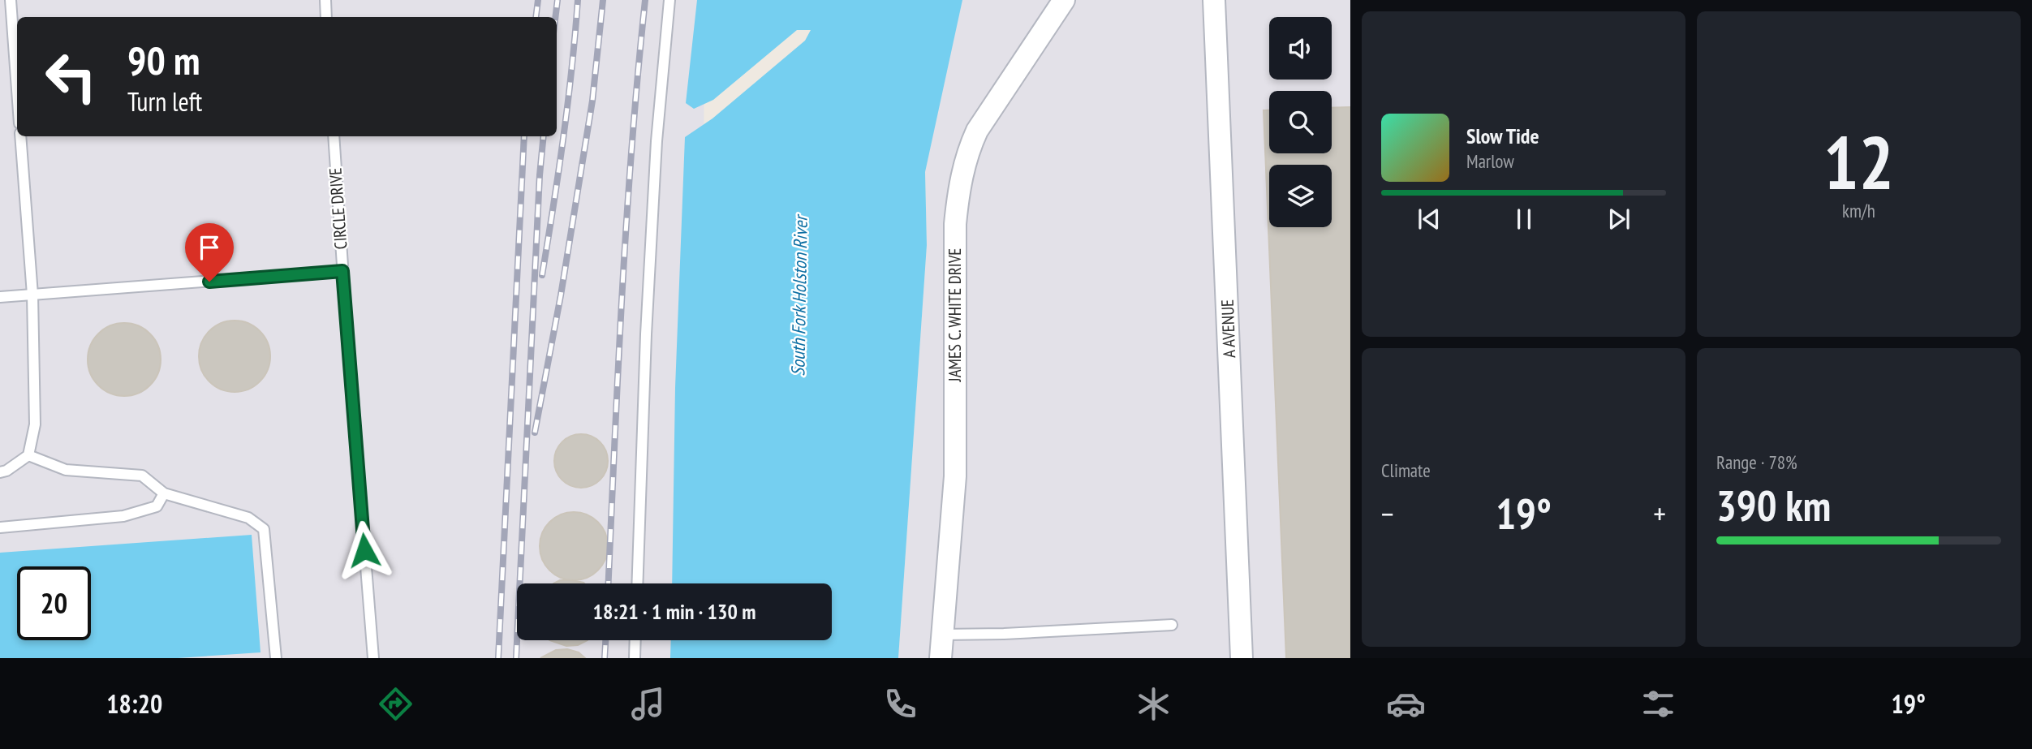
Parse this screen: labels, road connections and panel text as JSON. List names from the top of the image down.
{
  "streets": {
    "street": ["JAMES C. WHITE DRIVE", "A AVENUE"],
    "lane": ["CIRCLE DRIVE"]
  },
  "water": ["South Fork Holston River"],
  "page": {
    "tile": [
      ["12", "km/h"],
      "Climate",
      ["Range · 78%", "390 km"]
    ],
    "turn": ["90 m", "Turn left"],
    "song": ["Slow Tide", "Marlow"],
    "heat": ["−", "19°", "+"],
    "limit": "20",
    "trip": "18:21 · 1 min · 130 m",
    "tabs": ["18:20", "19°"]
  }
}
